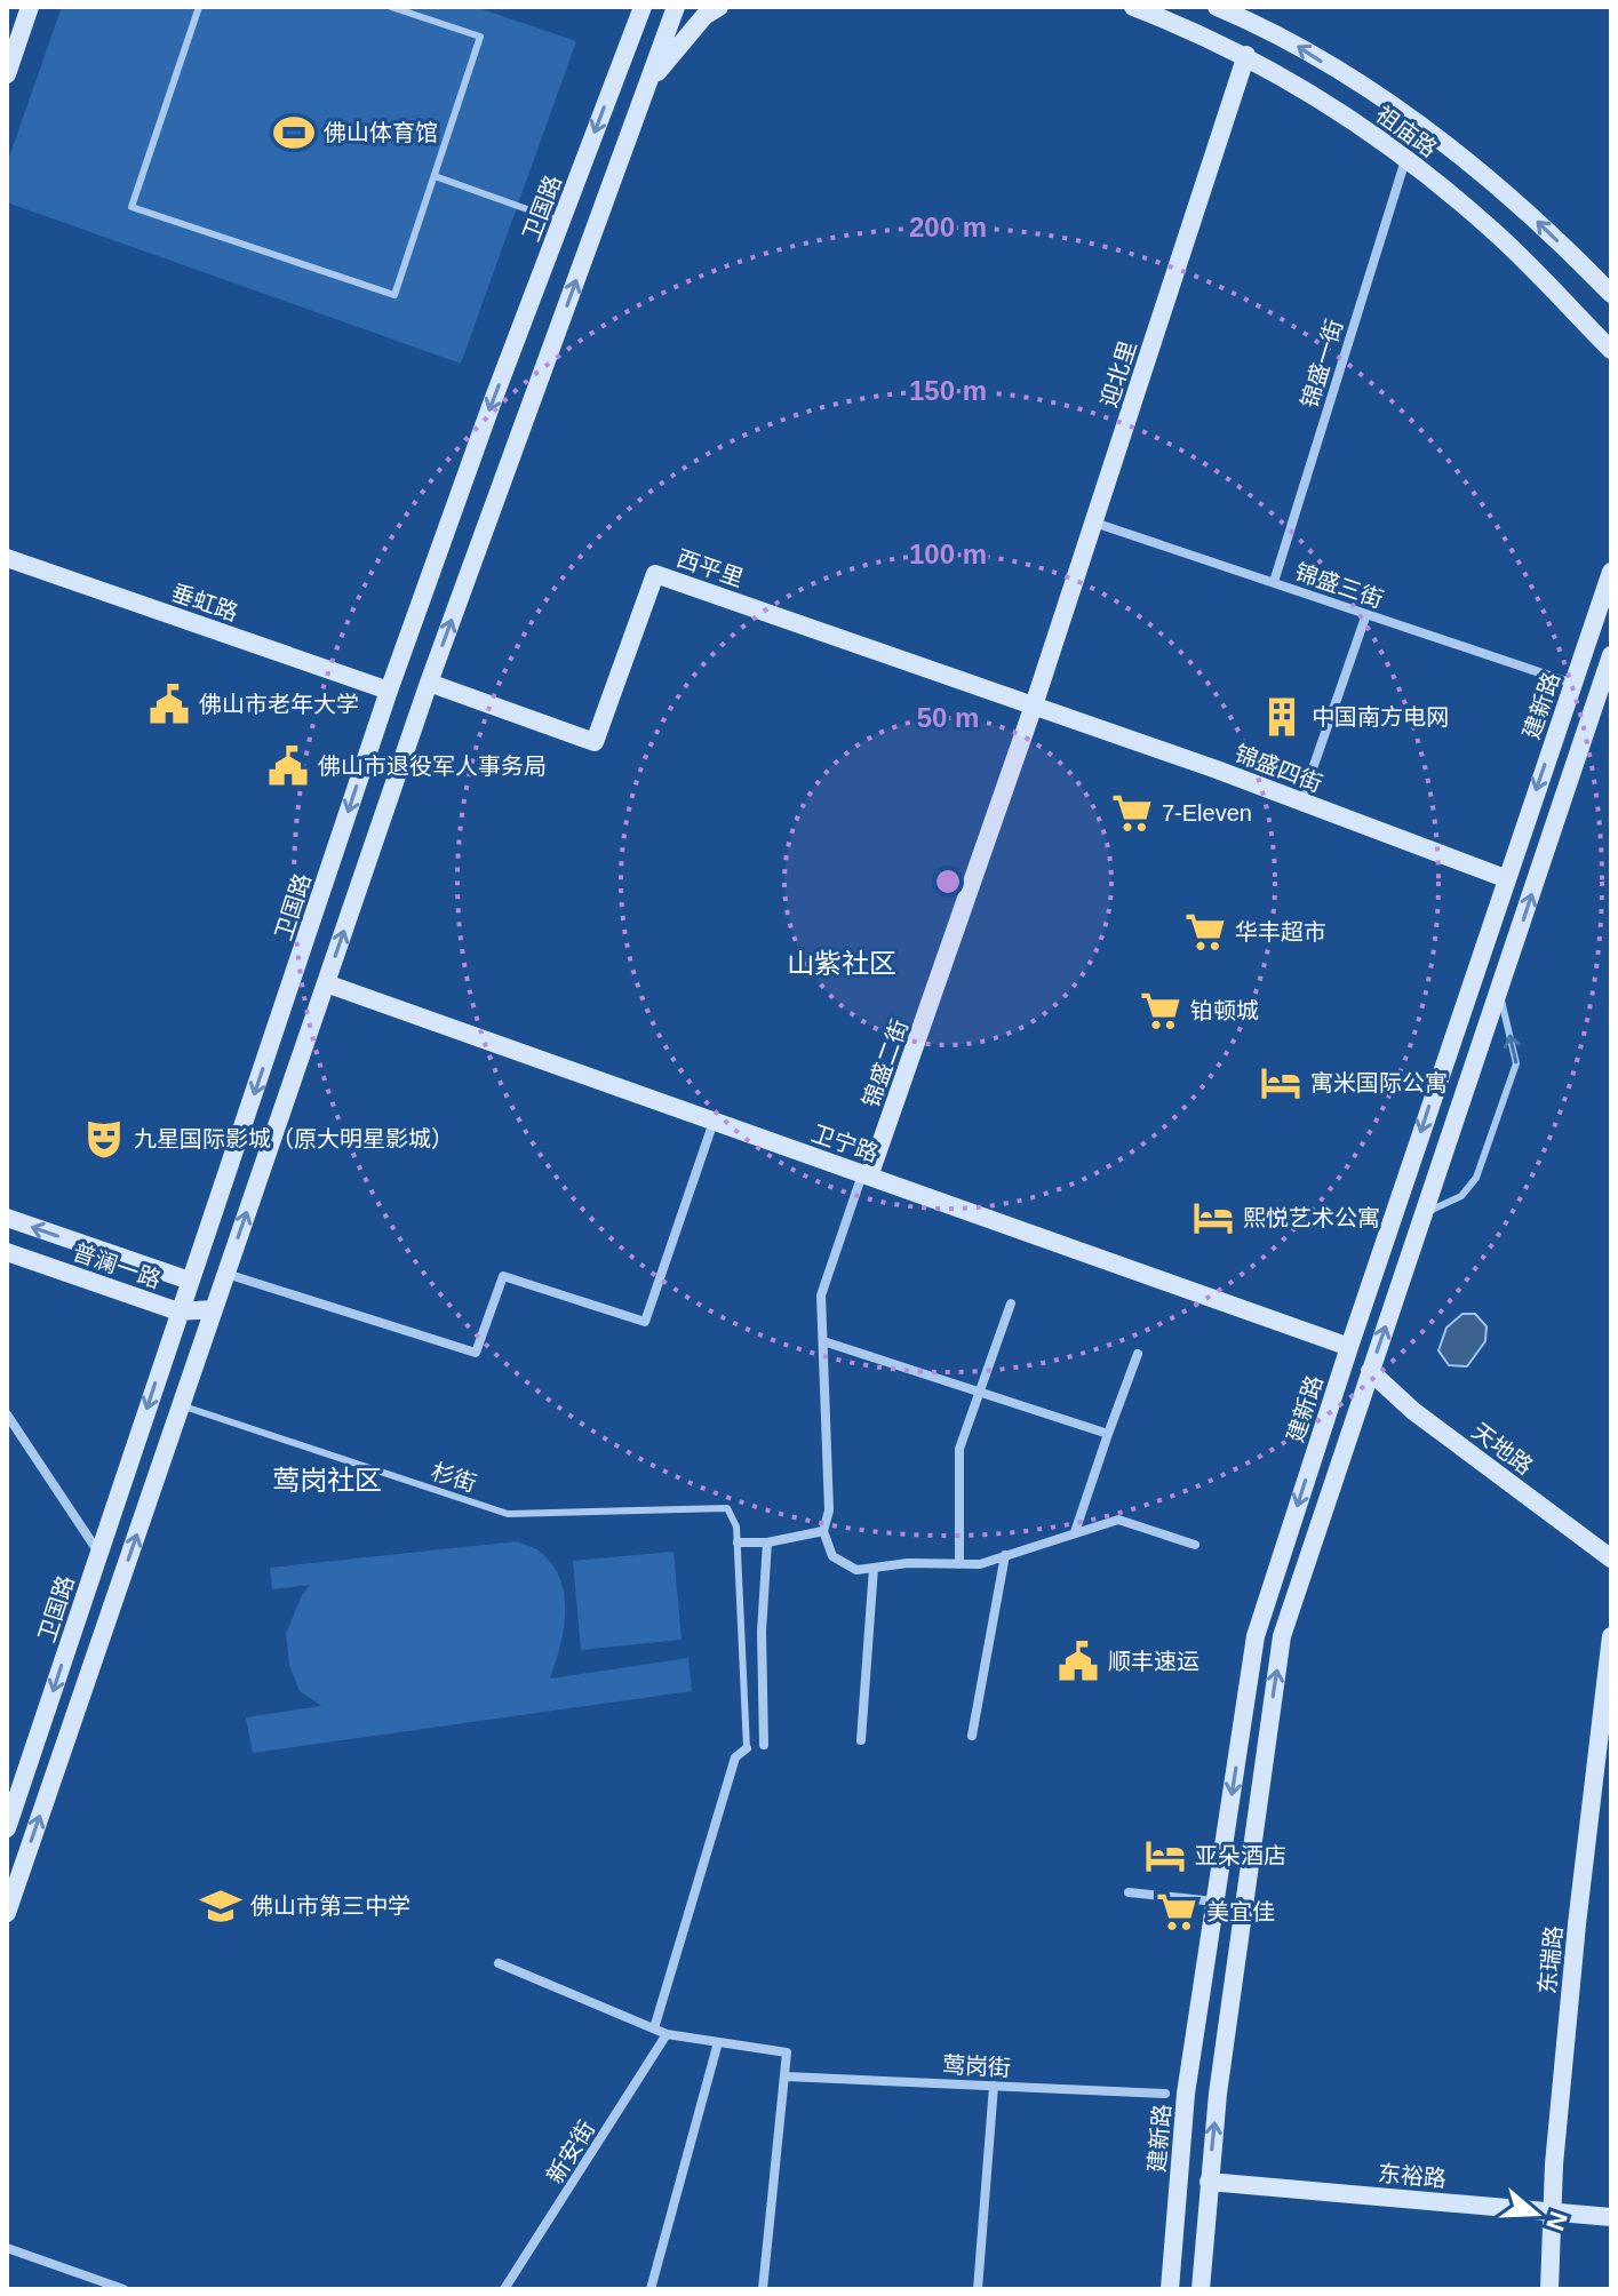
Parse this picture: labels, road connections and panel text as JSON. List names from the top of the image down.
{
  "streets": {
    "main road": [
      "祖庙路",
      "卫国路",
      "迎北里",
      "西平里",
      "垂虹路",
      "建新路",
      "锦盛四街",
      "锦盛二街",
      "卫宁路",
      "普澜一路",
      "天地路",
      "东瑞路",
      "东裕路"
    ],
    "street": [
      "锦盛一街",
      "锦盛三街",
      "莺岗街",
      "新安街"
    ],
    "lane": ["杉街"]
  },
  "crossings": [
    ["祖庙路", "锦盛一街"],
    ["祖庙路", "迎北里"],
    ["卫国路", "垂虹路"],
    ["卫国路", "普澜一路"],
    ["锦盛一街", "锦盛三街"],
    ["迎北里", "西平里"],
    ["迎北里", "锦盛三街"],
    ["迎北里", "锦盛四街"],
    ["迎北里", "锦盛二街"],
    ["西平里", "锦盛四街"],
    ["西平里", "锦盛二街"],
    ["锦盛三街", "建新路"],
    ["建新路", "锦盛四街"],
    ["建新路", "卫宁路"],
    ["锦盛四街", "锦盛二街"],
    ["锦盛二街", "卫宁路"],
    ["东瑞路", "东裕路"]
  ],
  "districts": ["山紫社区", "莺岗社区"],
  "places": {
    "sports": ["佛山体育馆"],
    "public building": ["佛山市老年大学", "佛山市退役军人事务局", "顺丰速运"],
    "building": ["中国南方电网"],
    "supermarket": [
      "7-Eleven",
      "华丰超市",
      "铂顿城",
      "美宜佳"
    ],
    "hotel": ["寓米国际公寓", "熙悦艺术公寓", "亚朵酒店"],
    "theatre": ["九星国际影城（原大明星影城）"],
    "school or university": ["佛山市第三中学"]
  },
  "north": "right",
  "rings": [
    "200 m",
    "150 m",
    "100 m",
    "50 m"
  ]
}
